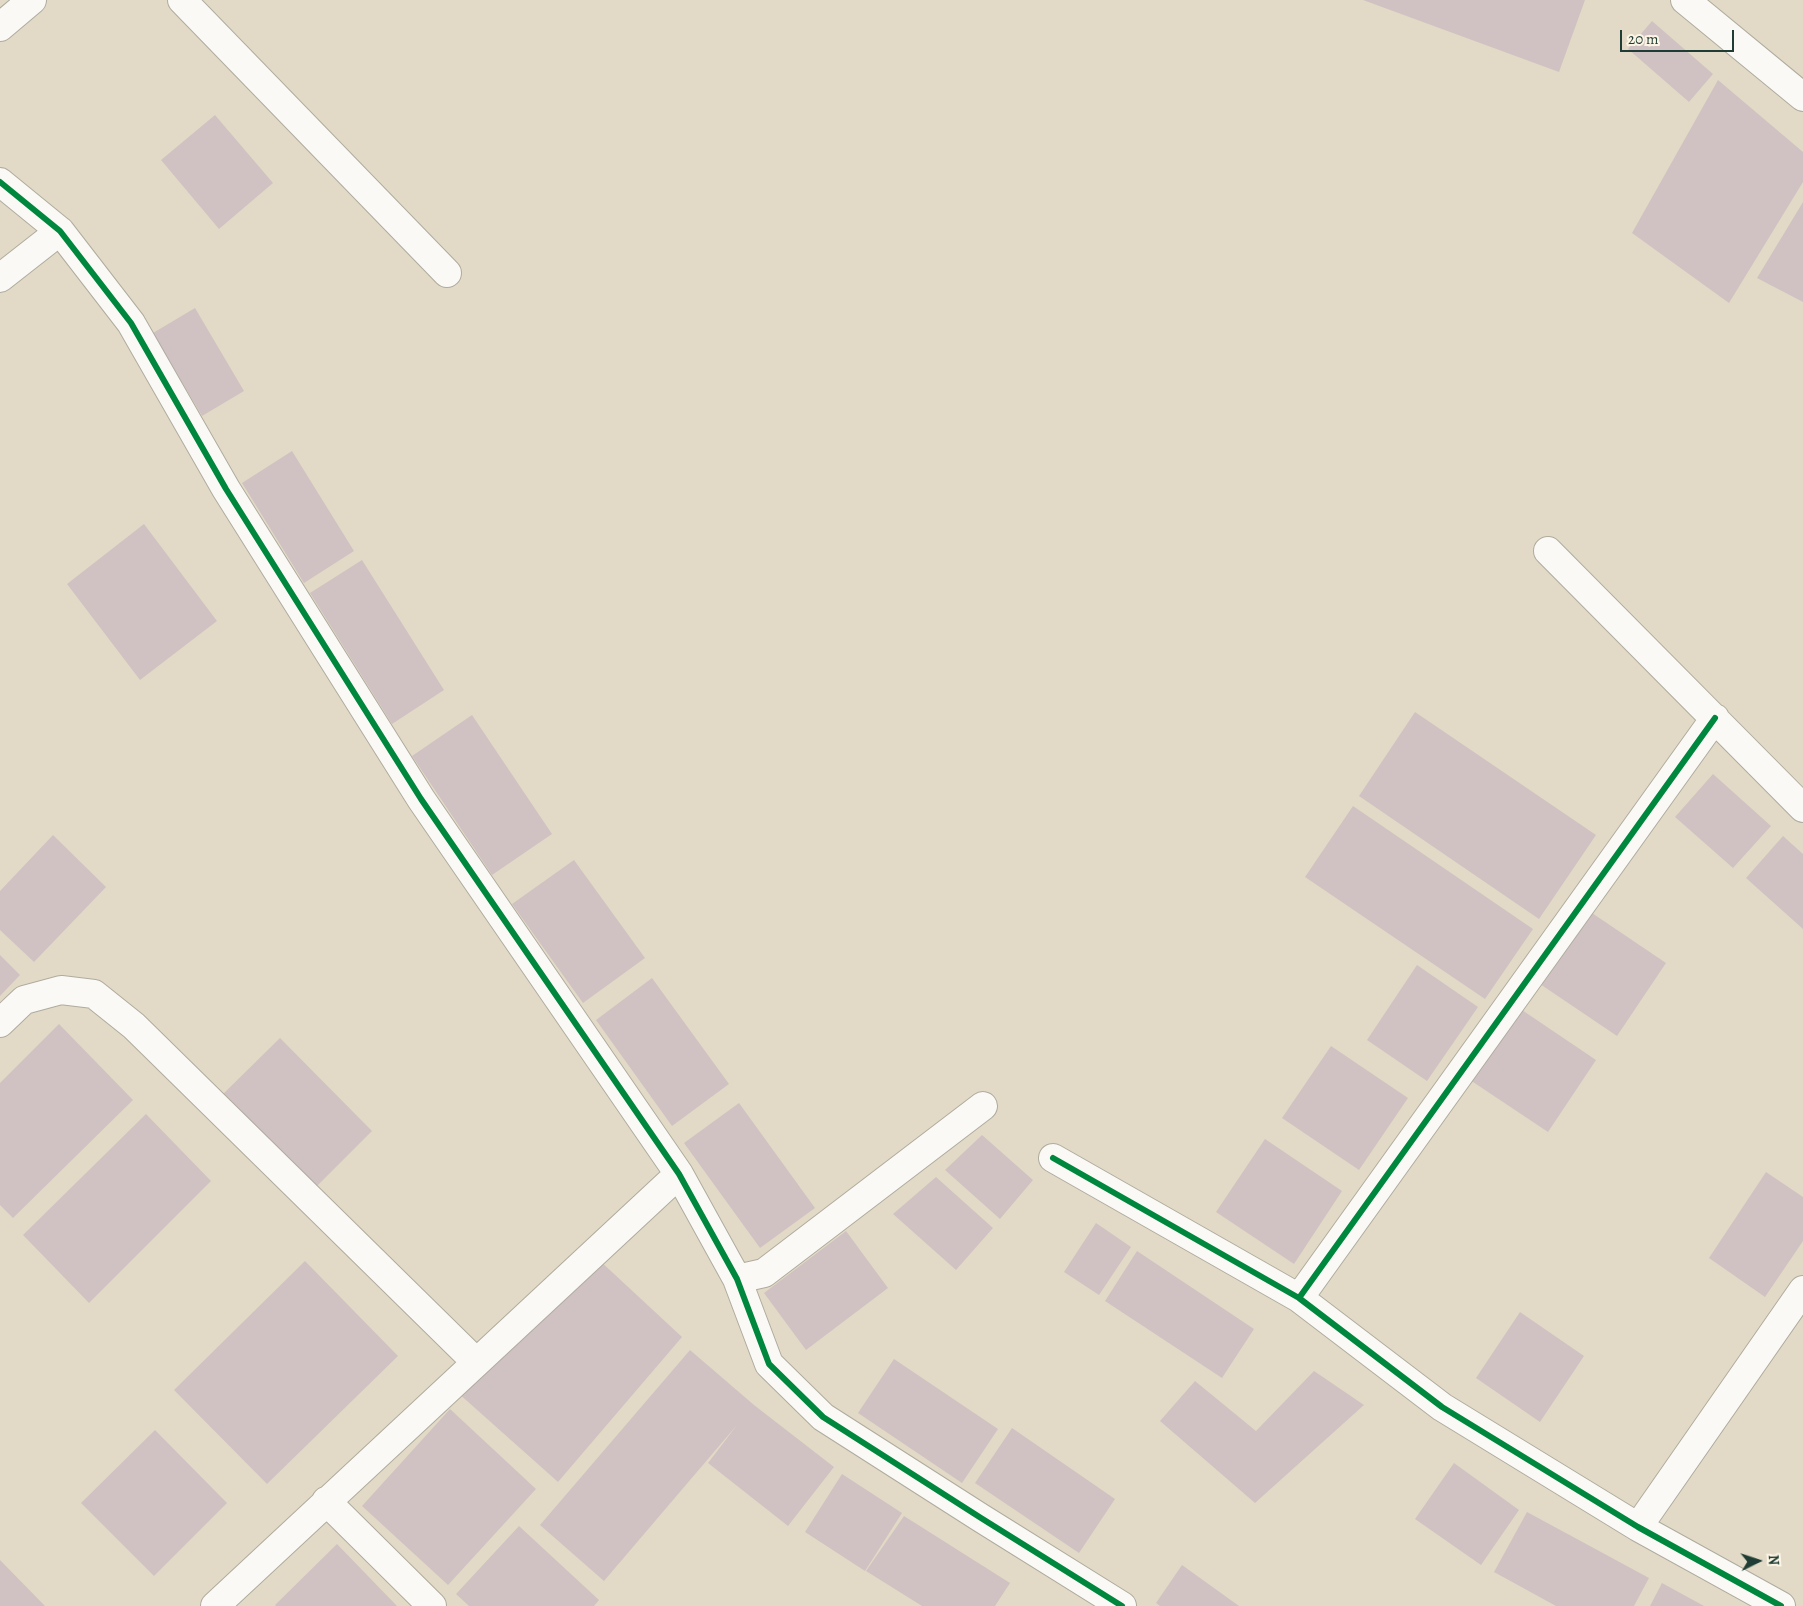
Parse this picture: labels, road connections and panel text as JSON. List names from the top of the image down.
{
  "scale_bar": "20 m",
  "north": "right"
}
